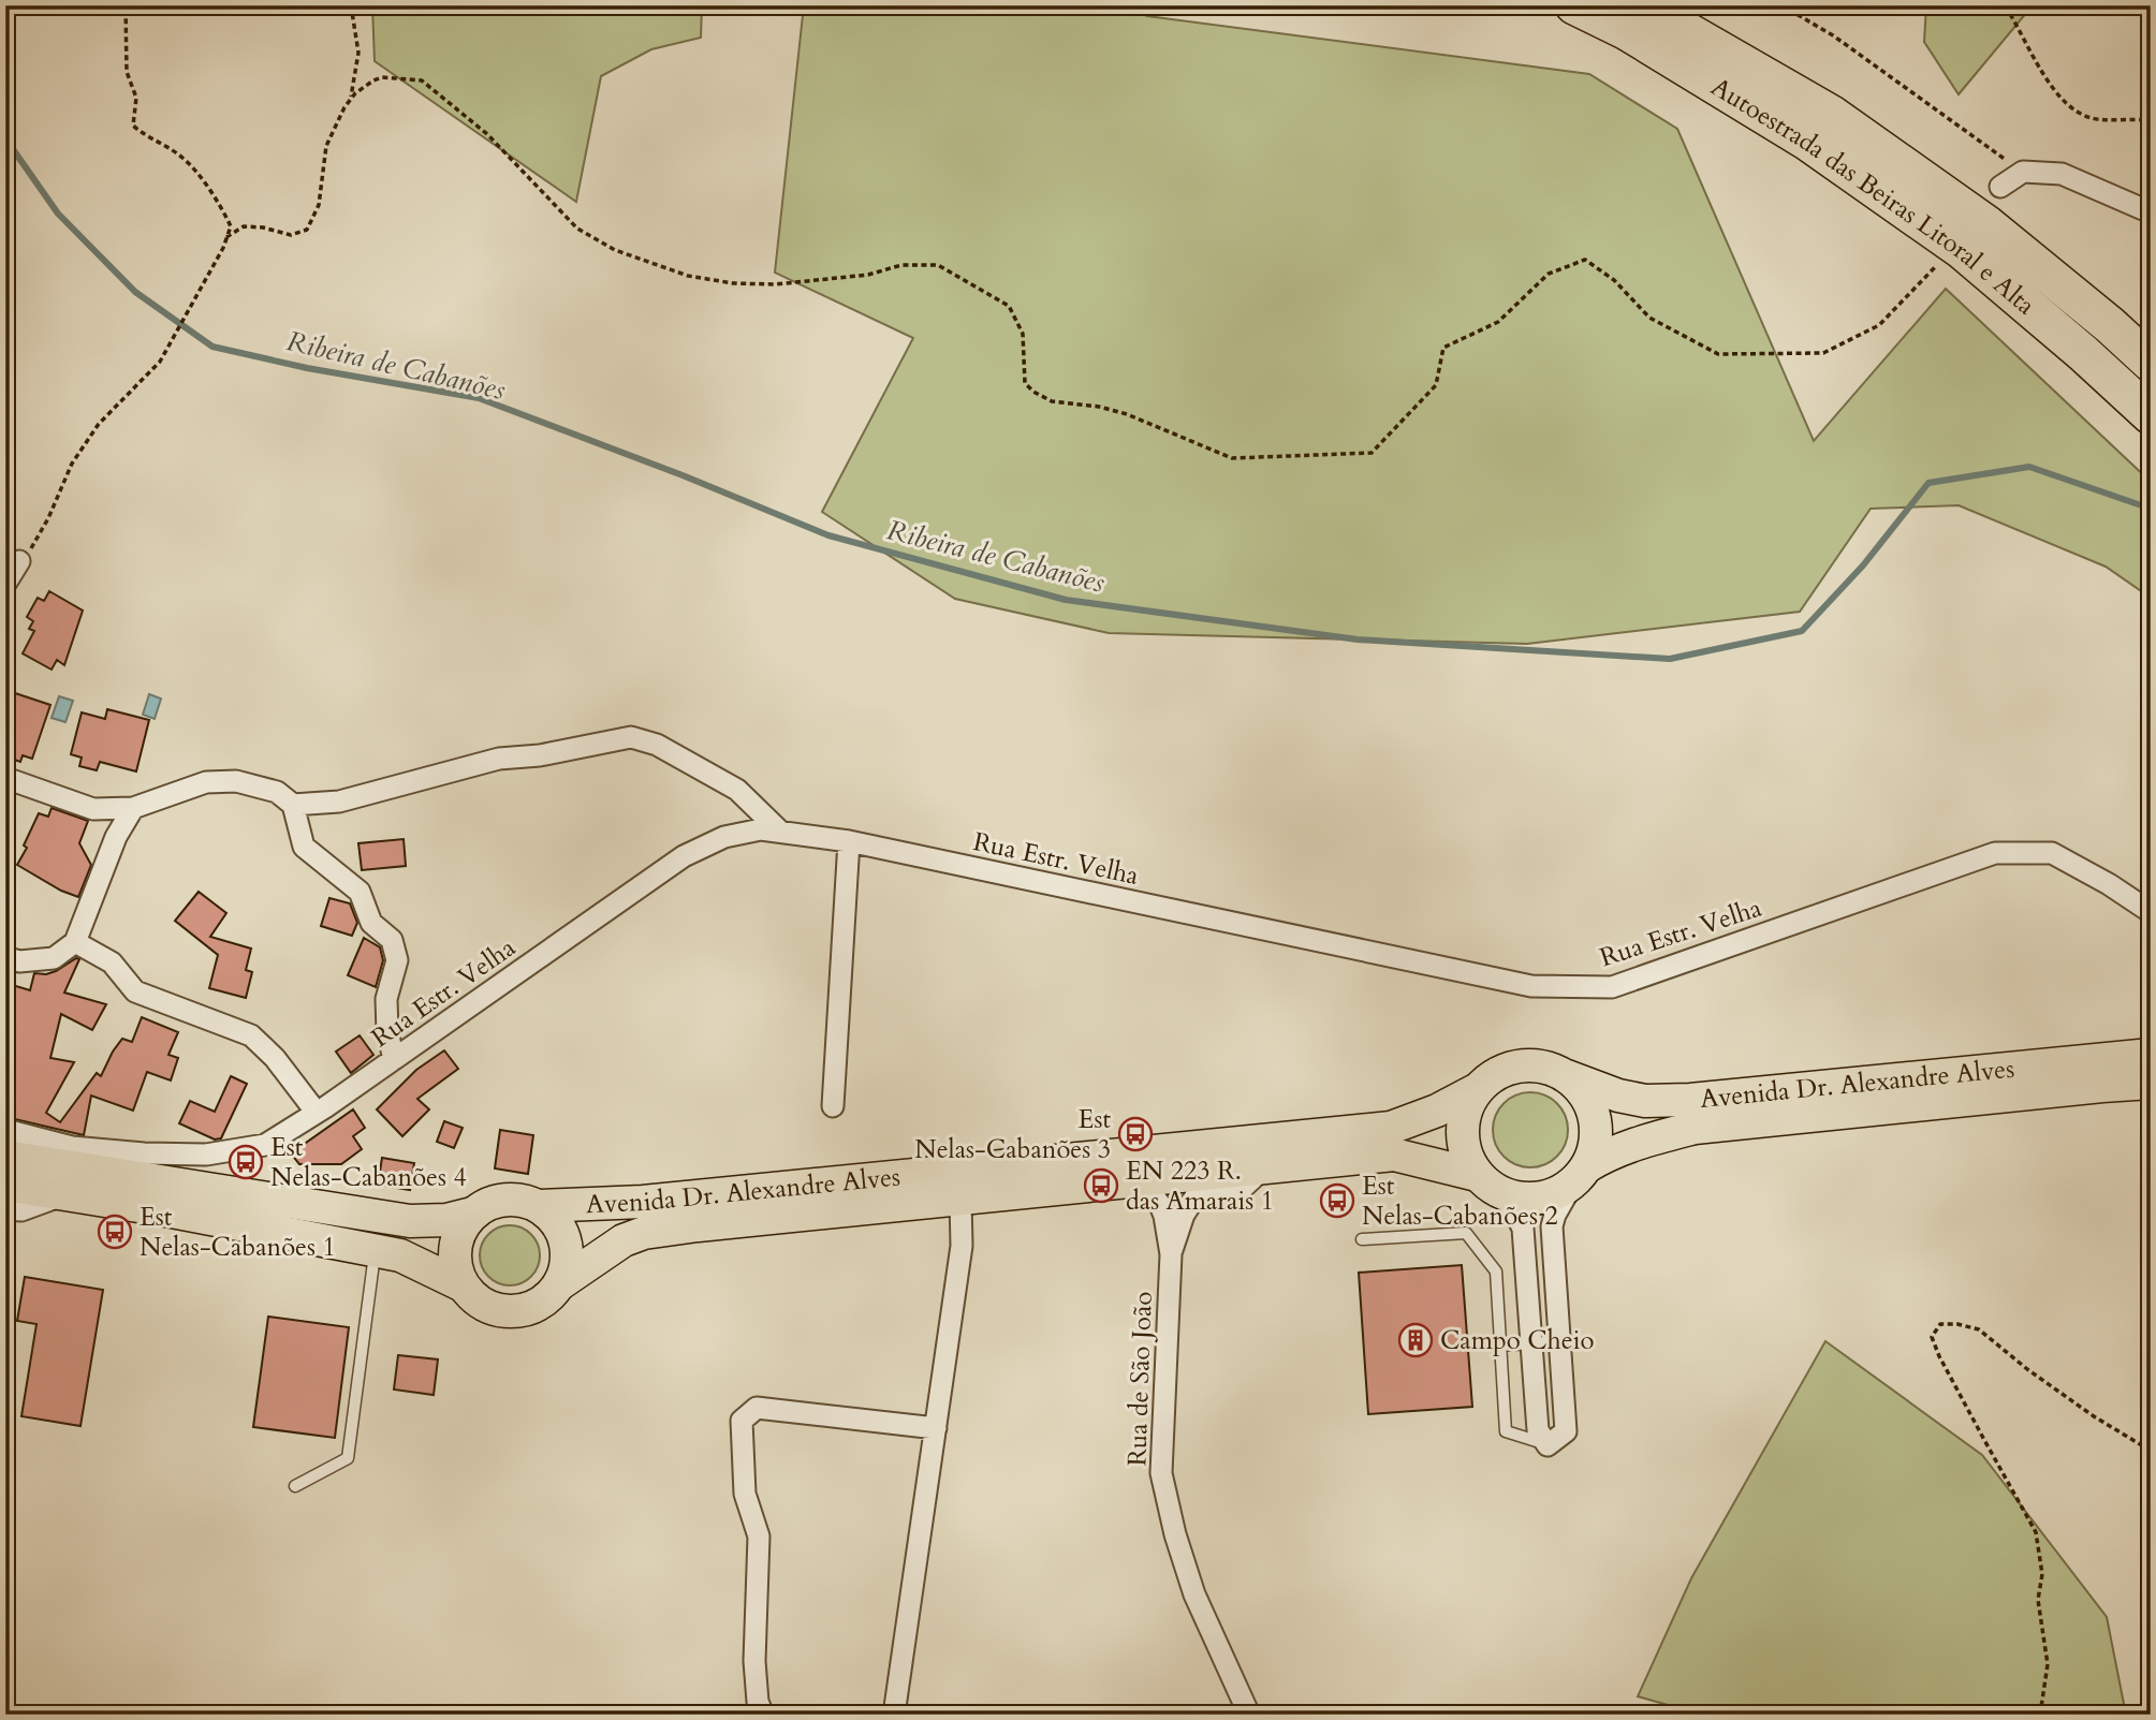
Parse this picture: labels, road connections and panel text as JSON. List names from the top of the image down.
{
  "streets": {
    "highway": ["Autoestrada das Beiras Litoral e Alta"],
    "main road": ["Avenida Dr. Alexandre Alves"],
    "street": ["Rua Estr. Velha", "Rua de São João"]
  },
  "water": ["Ribeira de Cabanões"],
  "places": {
    "bus stop": [
      "Est Nelas-Cabanões 3",
      "Est Nelas-Cabanões 4",
      "EN 223 R. das Amarais 1",
      "Est Nelas-Cabanões 2",
      "Est Nelas-Cabanões 1"
    ],
    "building": ["Campo Cheio"]
  }
}
